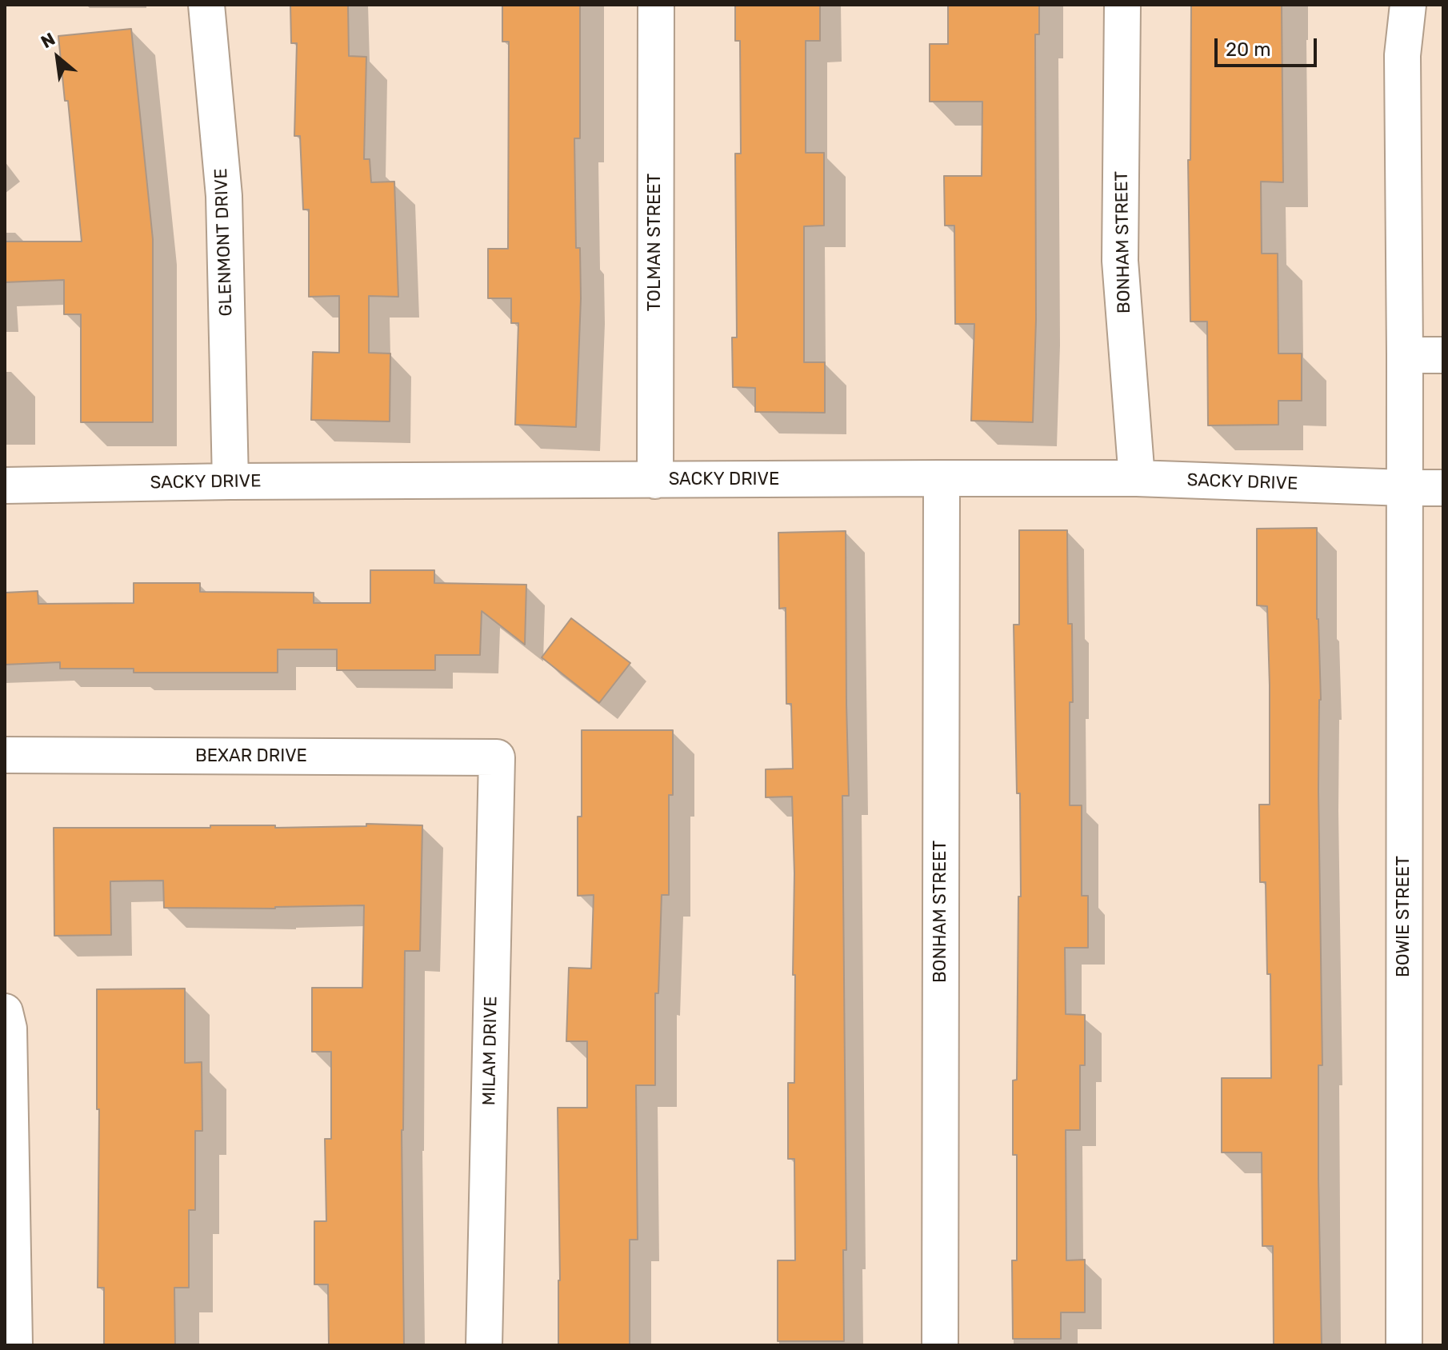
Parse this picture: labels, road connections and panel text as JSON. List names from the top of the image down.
{
  "streets": {
    "street": [
      "GLENMONT DRIVE",
      "TOLMAN STREET",
      "BONHAM STREET",
      "SACKY DRIVE",
      "BEXAR DRIVE",
      "BOWIE STREET",
      "MILAM DRIVE"
    ]
  },
  "crossings": [
    ["GLENMONT DRIVE", "SACKY DRIVE"],
    ["TOLMAN STREET", "SACKY DRIVE"],
    ["BONHAM STREET", "SACKY DRIVE"],
    ["SACKY DRIVE", "BOWIE STREET"],
    ["BEXAR DRIVE", "MILAM DRIVE"]
  ],
  "scale_bar": "20 m",
  "north": "top left"
}
